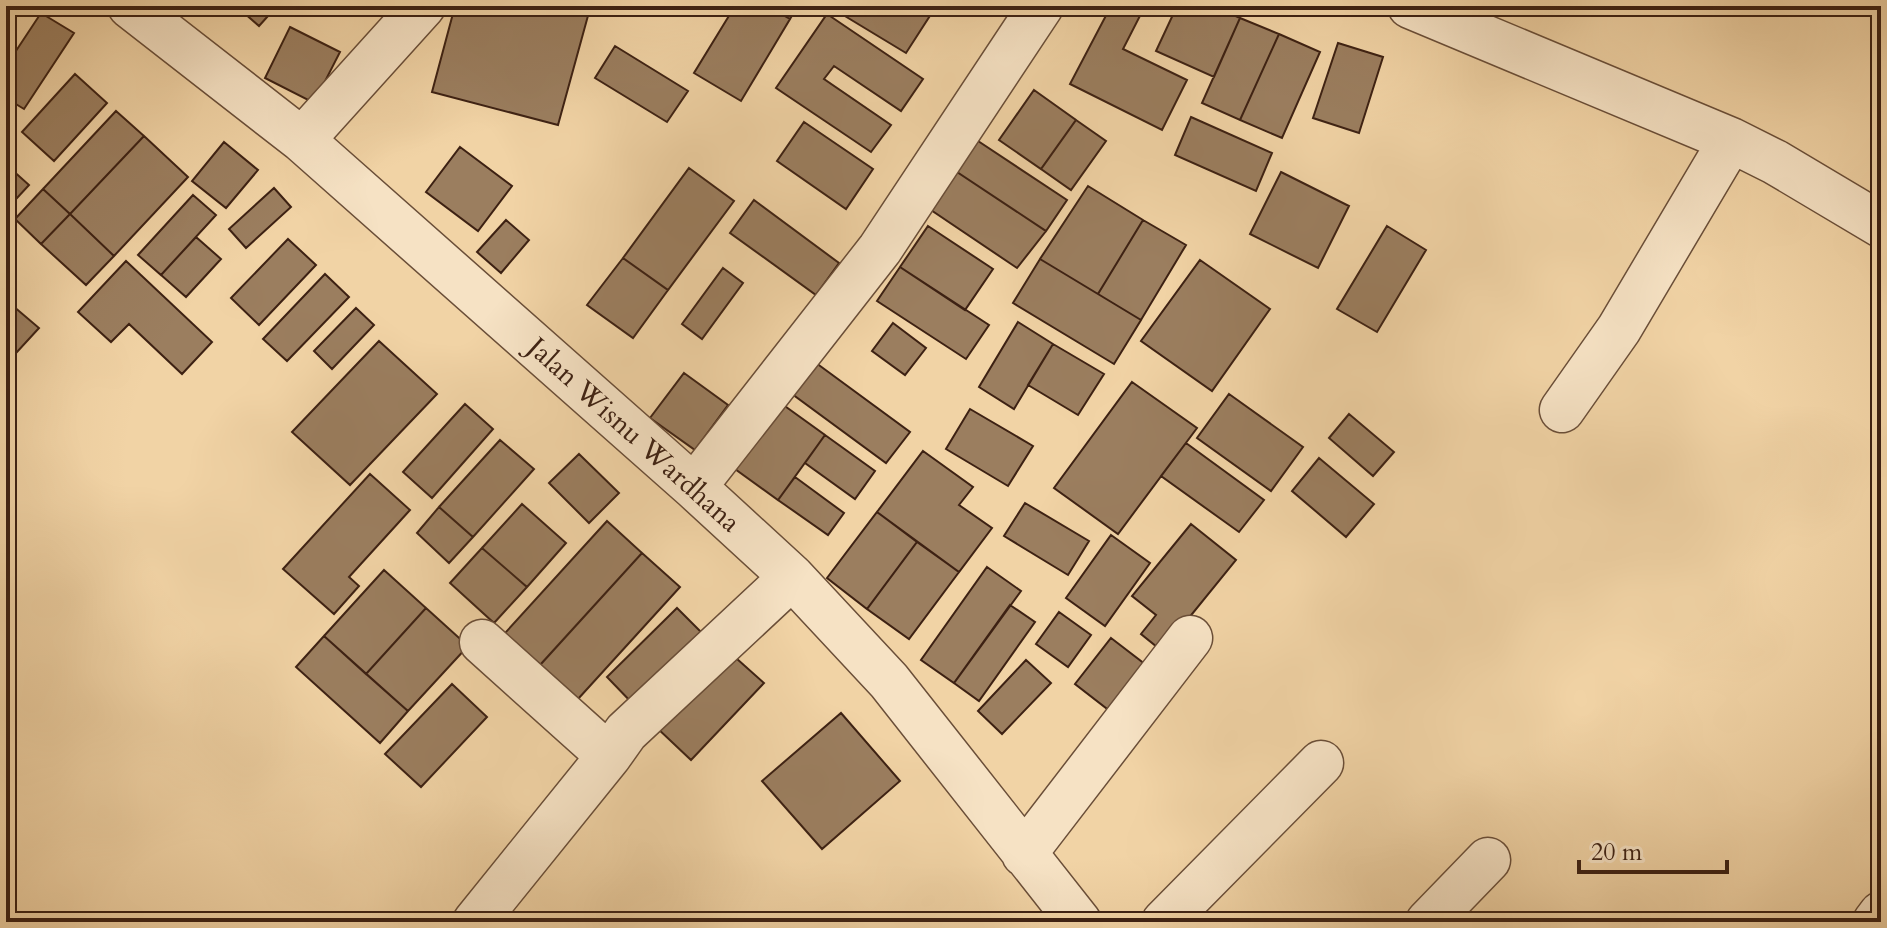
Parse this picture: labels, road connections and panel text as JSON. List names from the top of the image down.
{
  "streets": {
    "street": ["Jalan Wisnu Wardhana"]
  },
  "scale_bar": "20 m"
}
